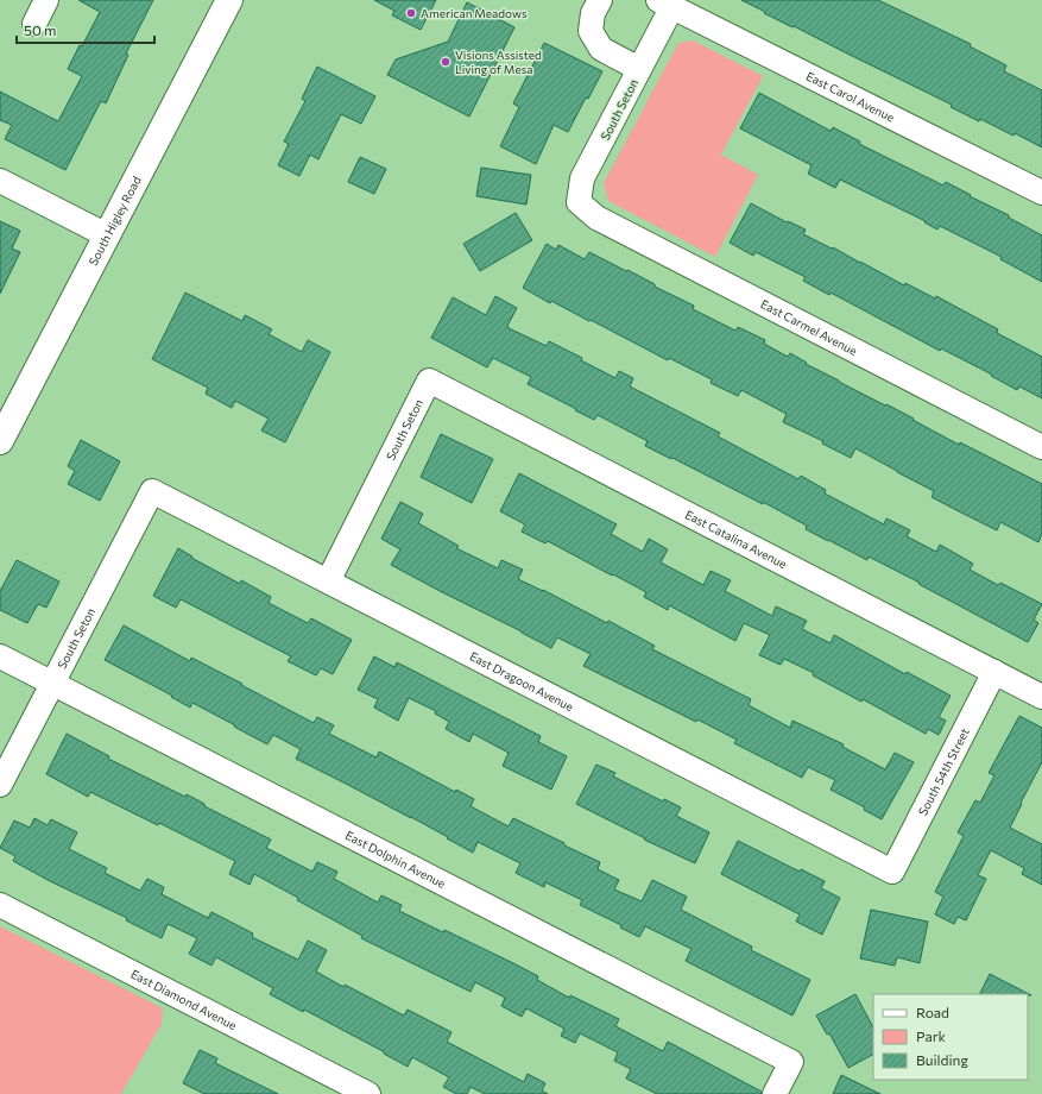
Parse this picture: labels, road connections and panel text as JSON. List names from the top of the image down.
{
  "streets": {
    "main road": ["South Higley Road"],
    "street": [
      "East Carol Avenue",
      "South Seton",
      "East Carmel Avenue",
      "East Catalina Avenue",
      "East Dragoon Avenue",
      "South 54th Street",
      "East Dolphin Avenue",
      "East Diamond Avenue"
    ]
  },
  "crossings": [
    ["East Carol Avenue", "South Seton"],
    ["South Seton", "East Carmel Avenue"],
    ["South Seton", "East Catalina Avenue"],
    ["South Seton", "East Dragoon Avenue"],
    ["South Seton", "East Dolphin Avenue"],
    ["East Catalina Avenue", "South 54th Street"],
    ["East Dragoon Avenue", "South 54th Street"]
  ],
  "places": ["American Meadows", "Visions Assisted Living of Mesa"],
  "legend": ["Road", "Park", "Building"],
  "scale_bar": "50 m"
}
